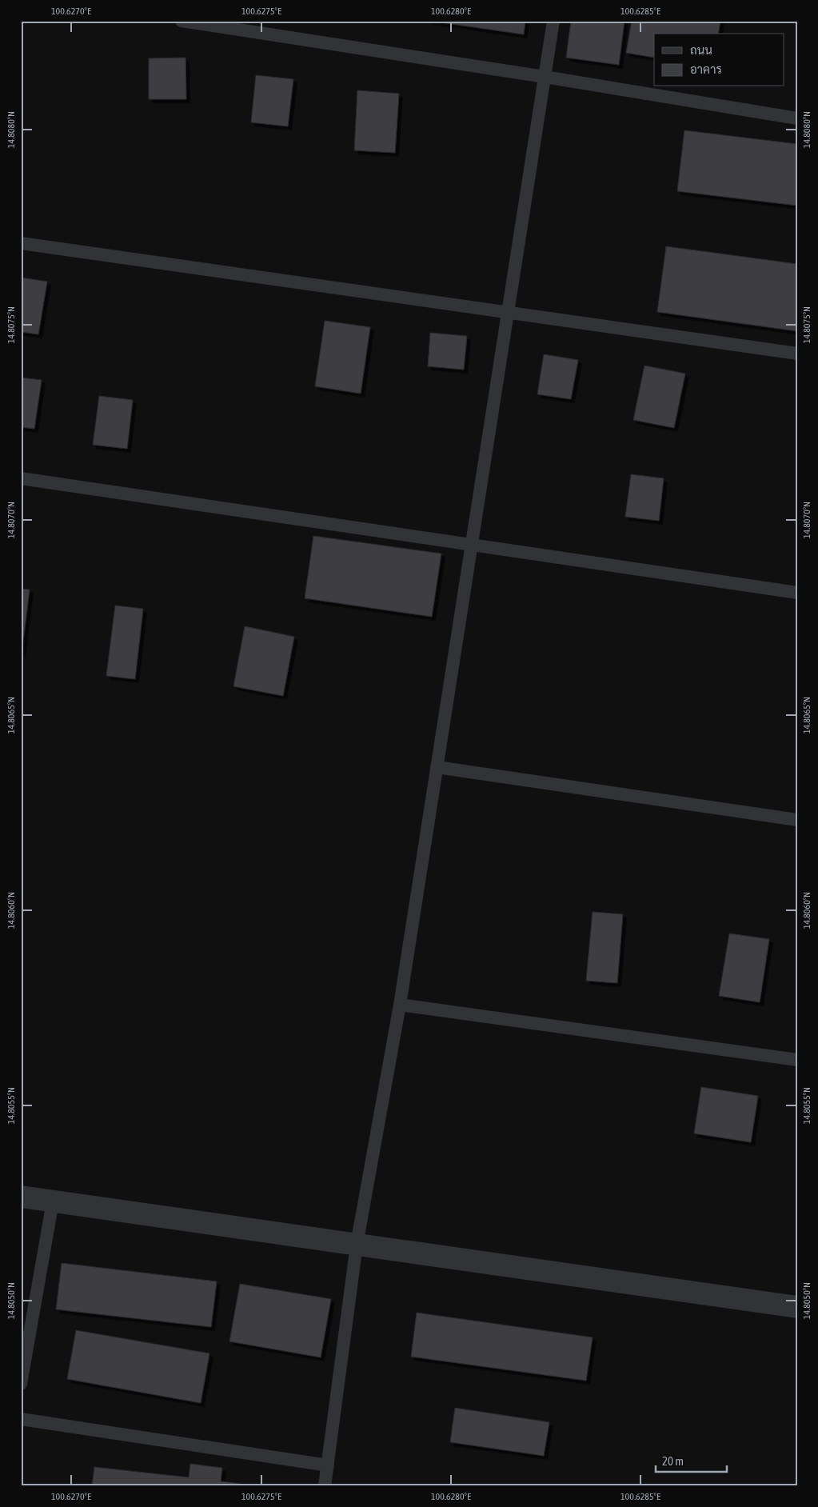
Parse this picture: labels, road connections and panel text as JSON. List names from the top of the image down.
{
  "legend": ["ถนน", "อาคาร"],
  "scale_bar": "20 m",
  "coordinates": [
    "100.6270°E",
    "100.6275°E",
    "100.6280°E",
    "100.6285°E",
    "14.8080°N",
    "14.8075°N",
    "14.8070°N",
    "14.8065°N",
    "14.8060°N",
    "14.8055°N",
    "14.8050°N"
  ]
}
